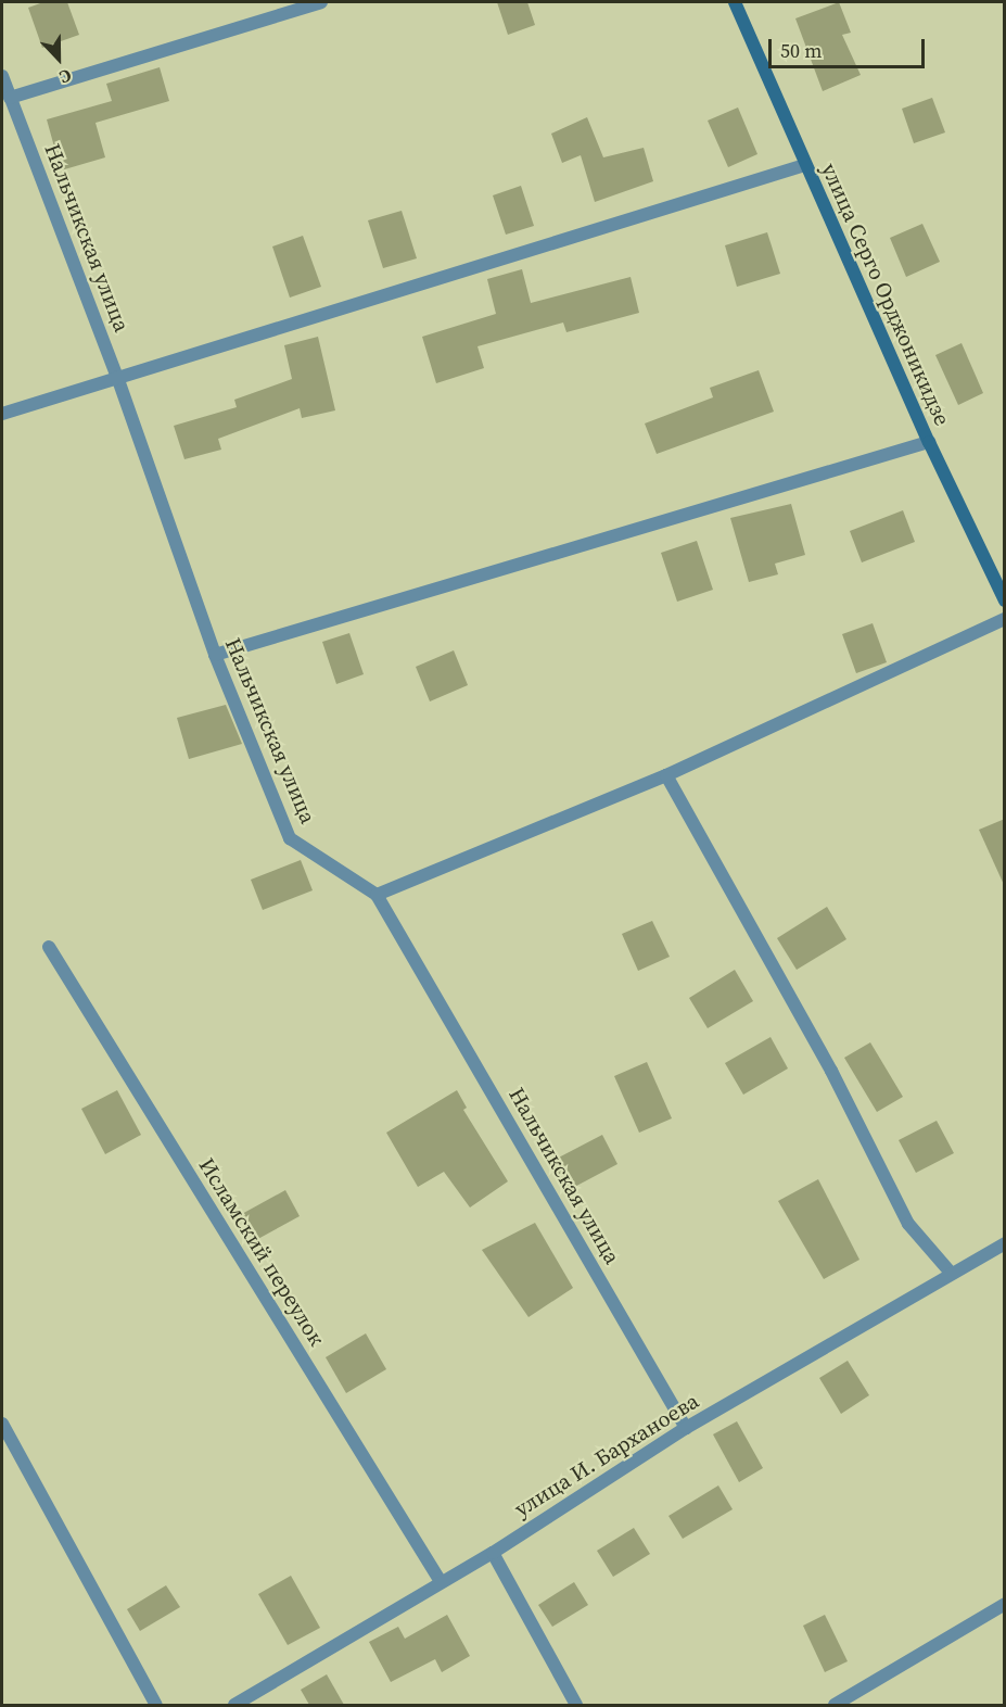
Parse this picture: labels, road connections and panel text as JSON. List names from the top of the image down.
{
  "streets": {
    "street": [
      "Нальчикская улица",
      "улица Серго Орджоникидзе",
      "Исламский переулок",
      "улица И. Барханоева"
    ]
  },
  "crossings": [
    ["Нальчикская улица", "улица И. Барханоева"],
    ["Исламский переулок", "улица И. Барханоева"]
  ],
  "scale_bar": "50 m",
  "north": "bottom"
}
